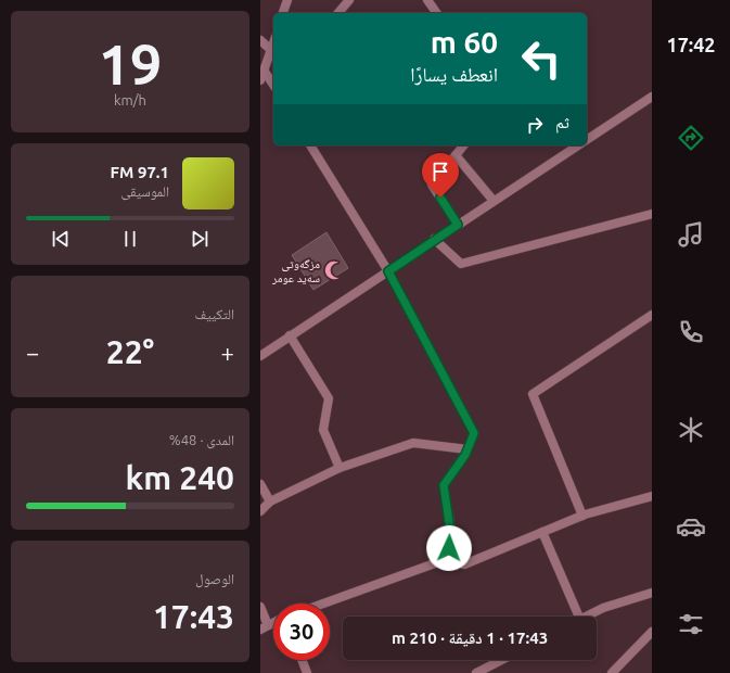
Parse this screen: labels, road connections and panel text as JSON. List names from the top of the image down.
{
  "places": {
    "mosque": ["مزگەوتی سەید عومر"]
  },
  "page": {
    "tabs": "17:42",
    "tile": [
      ["19", "km/h"],
      "التكييف",
      ["المدى · 48%", "240 km"],
      ["الوصول", "17:43"]
    ],
    "turn": ["60 m", "انعطف يسارًا"],
    "then": "ثم",
    "song": ["97.1 FM", "الموسيقى"],
    "heat": ["−", "22°", "+"],
    "limit": "30",
    "trip": "17:43 · 1 دقيقة · 210 m"
  }
}
